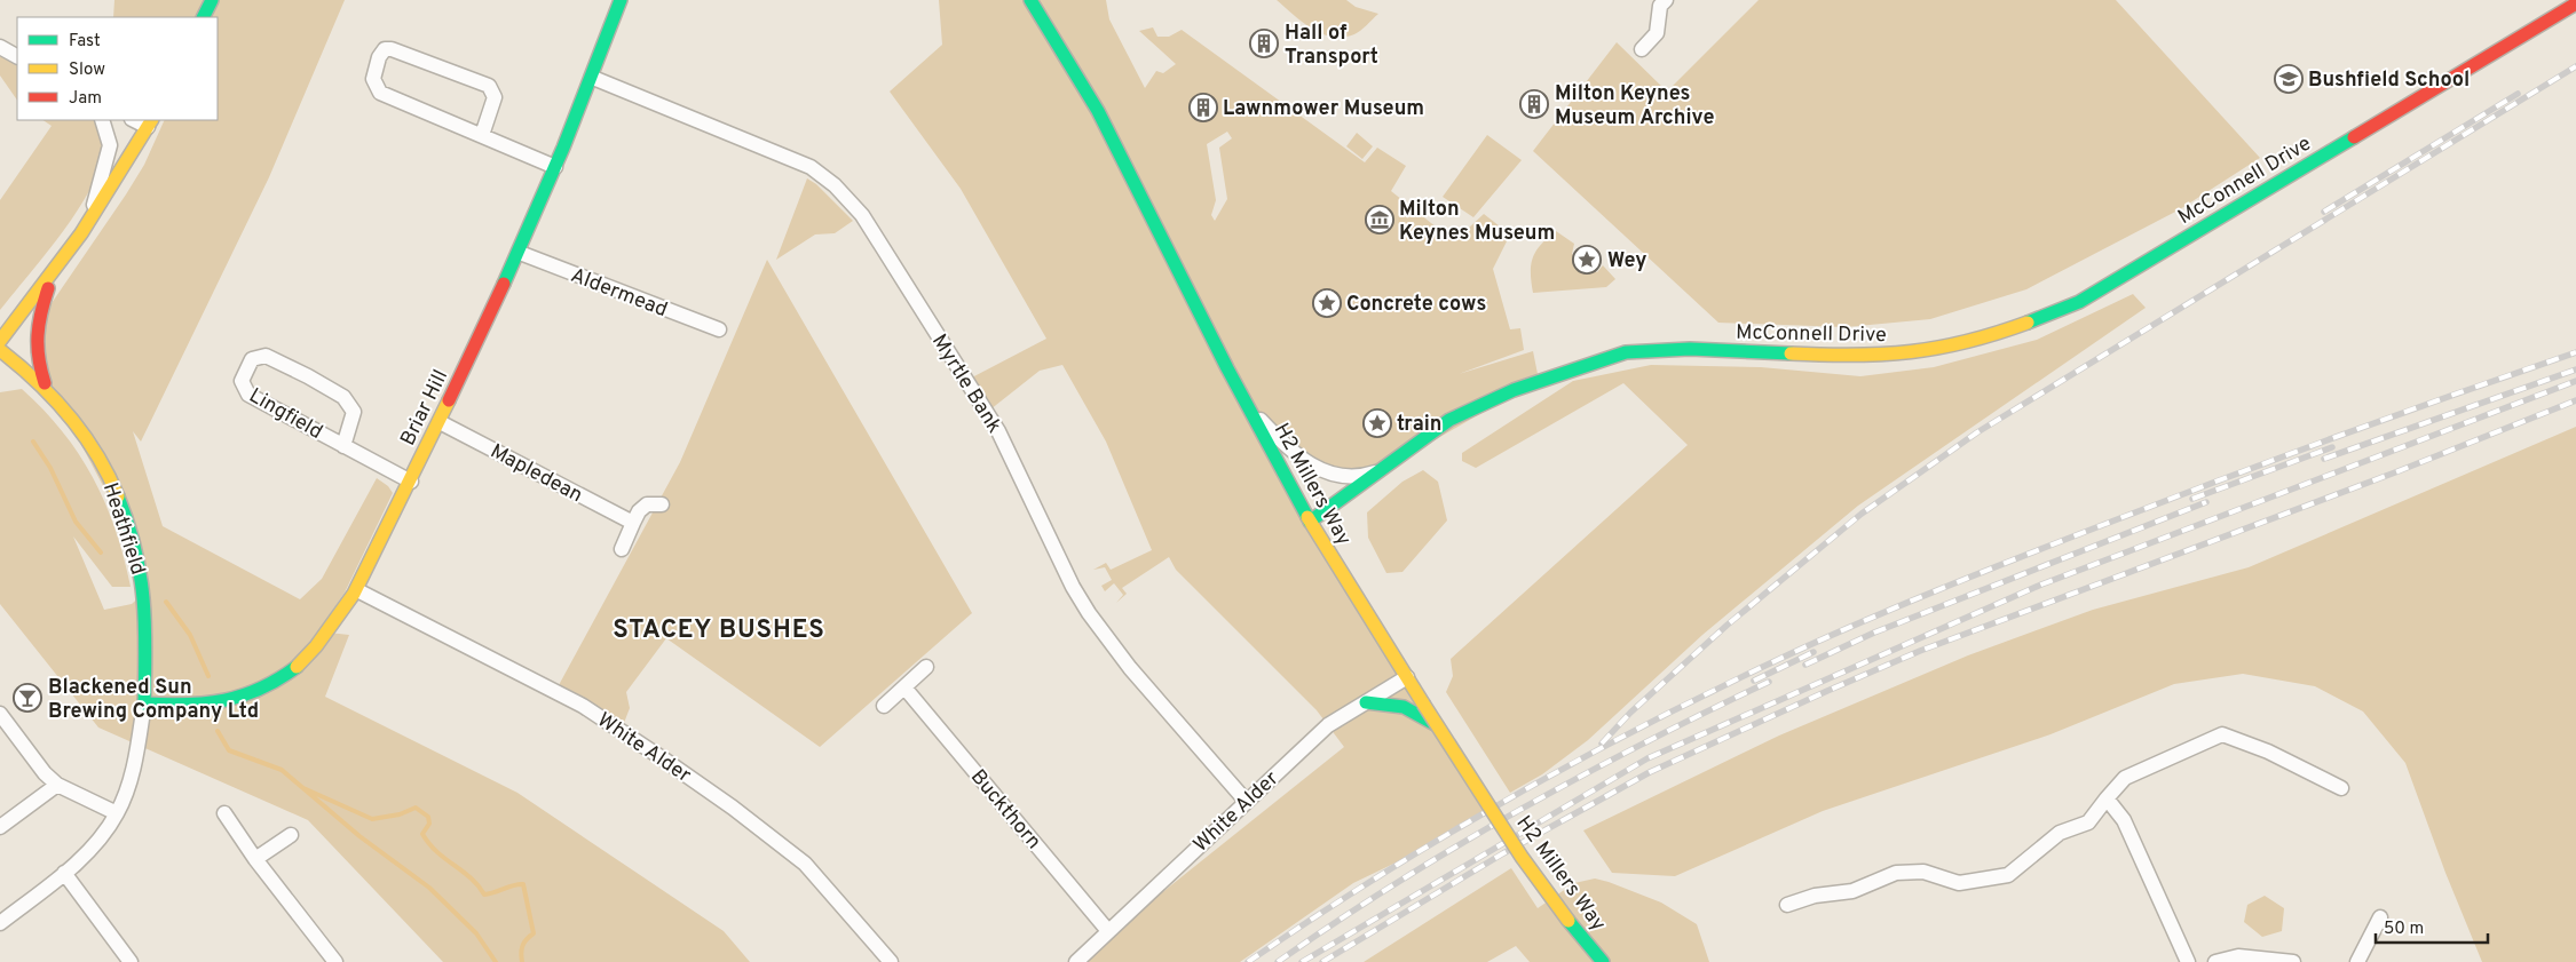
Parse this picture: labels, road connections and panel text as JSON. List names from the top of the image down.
{
  "streets": {
    "street": [
      "McConnell Drive",
      "Aldermead",
      "Myrtle Bank",
      "Briar Hill",
      "Lingfield",
      "Mapledean",
      "H2 Millers Way",
      "Heathfield",
      "White Alder",
      "Buckthorn"
    ]
  },
  "crossings": [
    ["McConnell Drive", "H2 Millers Way"],
    ["Aldermead", "Briar Hill"],
    ["Myrtle Bank", "Briar Hill"],
    ["Myrtle Bank", "White Alder"],
    ["Briar Hill", "Lingfield"],
    ["Briar Hill", "Mapledean"],
    ["Briar Hill", "Heathfield"],
    ["Briar Hill", "White Alder"],
    ["H2 Millers Way", "White Alder"],
    ["White Alder", "Buckthorn"]
  ],
  "districts": ["STACEY BUSHES"],
  "places": {
    "building": ["Hall of Transport", "Milton Keynes Museum Archive", "Lawnmower Museum"],
    "school or university": ["Bushfield School"],
    "museum": ["Milton Keynes Museum"],
    "place": ["Wey", "Concrete cows", "train"],
    "bar": ["Blackened Sun Brewing Company Ltd"]
  },
  "legend": ["Fast", "Slow", "Jam"],
  "scale_bar": "50 m"
}
